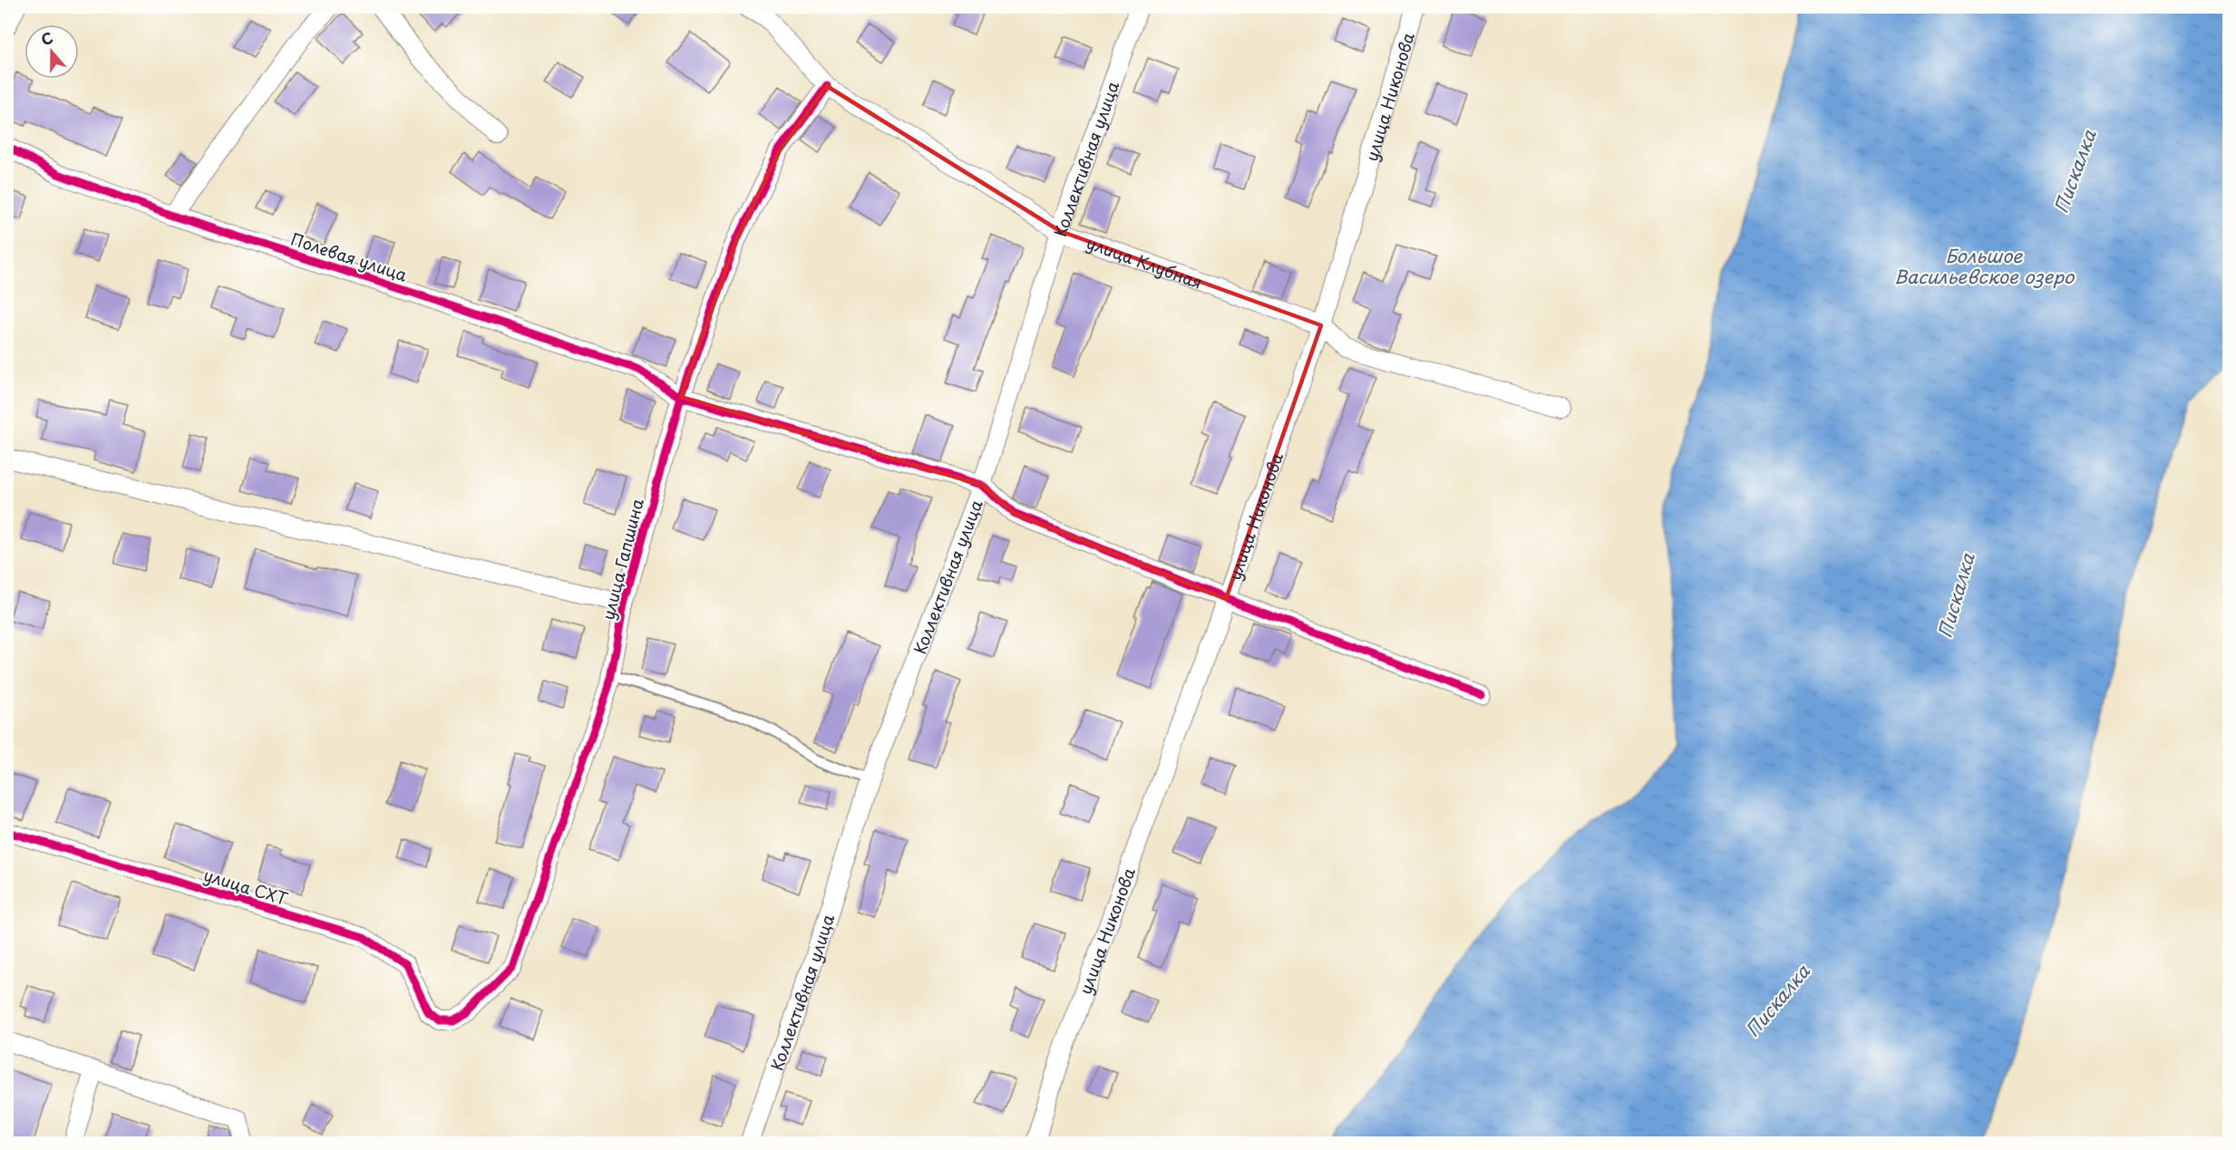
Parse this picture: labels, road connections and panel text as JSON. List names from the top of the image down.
{
  "streets": {
    "street": [
      "улица Никонова",
      "Коллективная улица",
      "Полевая улица",
      "улица Клубная",
      "улица Гапшина",
      "улица СХТ"
    ]
  },
  "crossings": [
    ["улица Никонова", "улица Клубная"],
    ["Коллективная улица", "Полевая улица"],
    ["Коллективная улица", "улица Клубная"],
    ["Полевая улица", "улица Гапшина"],
    ["улица Клубная", "улица Гапшина"],
    ["улица Гапшина", "улица СХТ"]
  ],
  "water": ["Пискалка", "Большое Васильевское озеро"],
  "north": "top"
}
